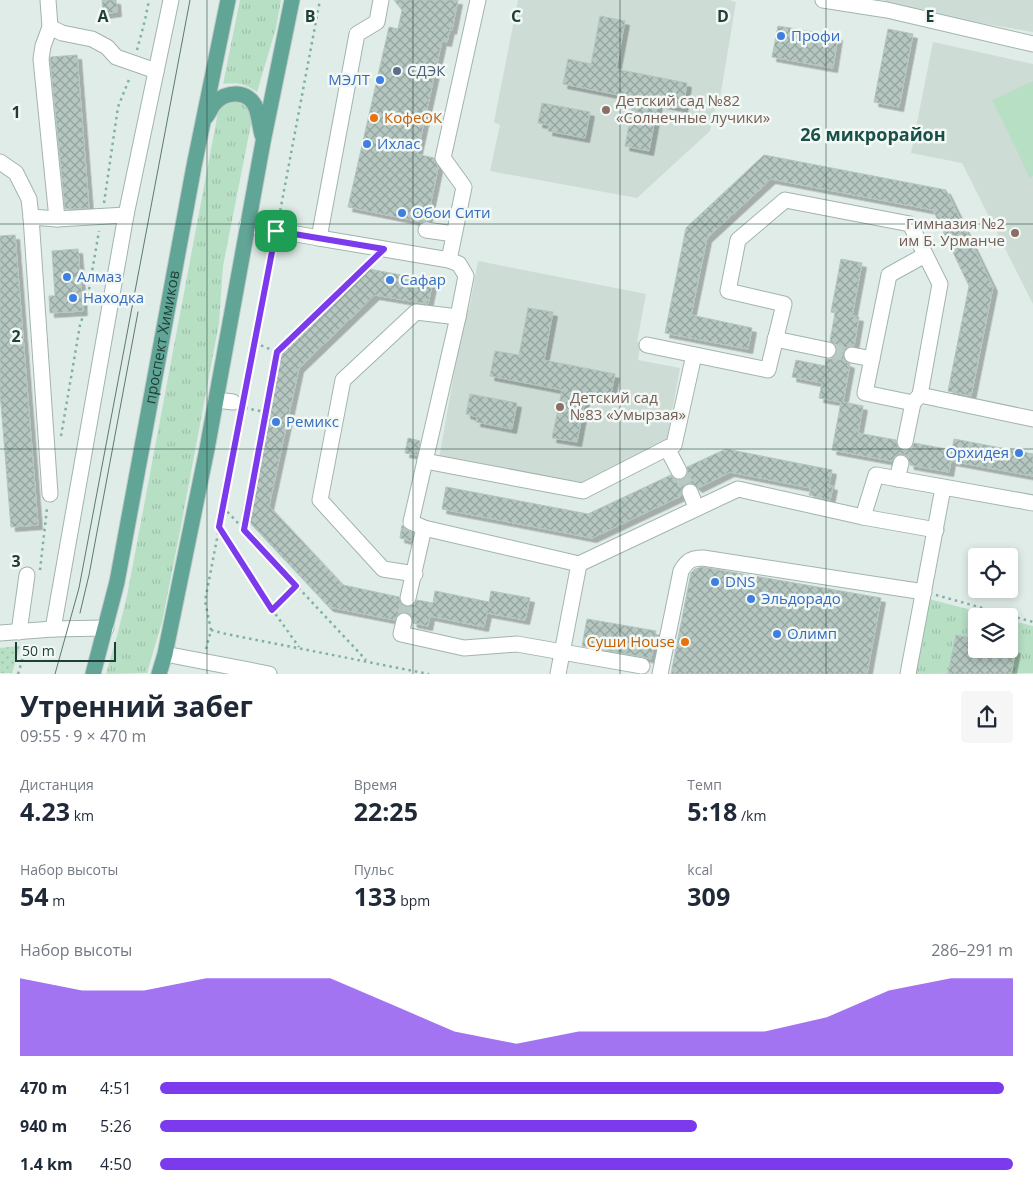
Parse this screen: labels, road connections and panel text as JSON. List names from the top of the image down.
{
  "streets": {
    "main road": ["проспект Химиков"]
  },
  "districts": ["26 микрорайон"],
  "places": [
    "Профи",
    "СДЭК",
    "МЭЛТ",
    "Детский сад №82 «Солнечные лучики»",
    "КофеОК",
    "Ихлас",
    "Обои Сити",
    "Гимназия №2 им Б. Урманче",
    "Алмаз",
    "Сафар",
    "Находка",
    "Детский сад №83 «Умырзая»",
    "Ремикс",
    "Орхидея",
    "DNS",
    "Эльдорадо",
    "Олимп",
    "Суши House"
  ],
  "scale_bar": "50 m",
  "page": {
    "scale": "50 m",
    "heading": ["Утренний забег", "09:55 · 9 × 470 m"],
    "stats": [
      ["Дистанция", "4.23 km"],
      ["Время", "22:25"],
      ["Темп", "5:18 /km"],
      ["Набор высоты", "54 m"],
      ["Пульс", "133 bpm"],
      ["kcal", "309"]
    ],
    "chart": ["Набор высоты", "286–291 m"],
    "list": [
      {
        "name": "470 m",
        "note": "4:51"
      },
      {
        "name": "940 m",
        "note": "5:26"
      },
      {
        "name": "1.4 km",
        "note": "4:50"
      }
    ]
  },
  "grid": {
    "columns": [
      "A",
      "B",
      "C",
      "D",
      "E"
    ],
    "rows": ["1", "2", "3"]
  }
}
